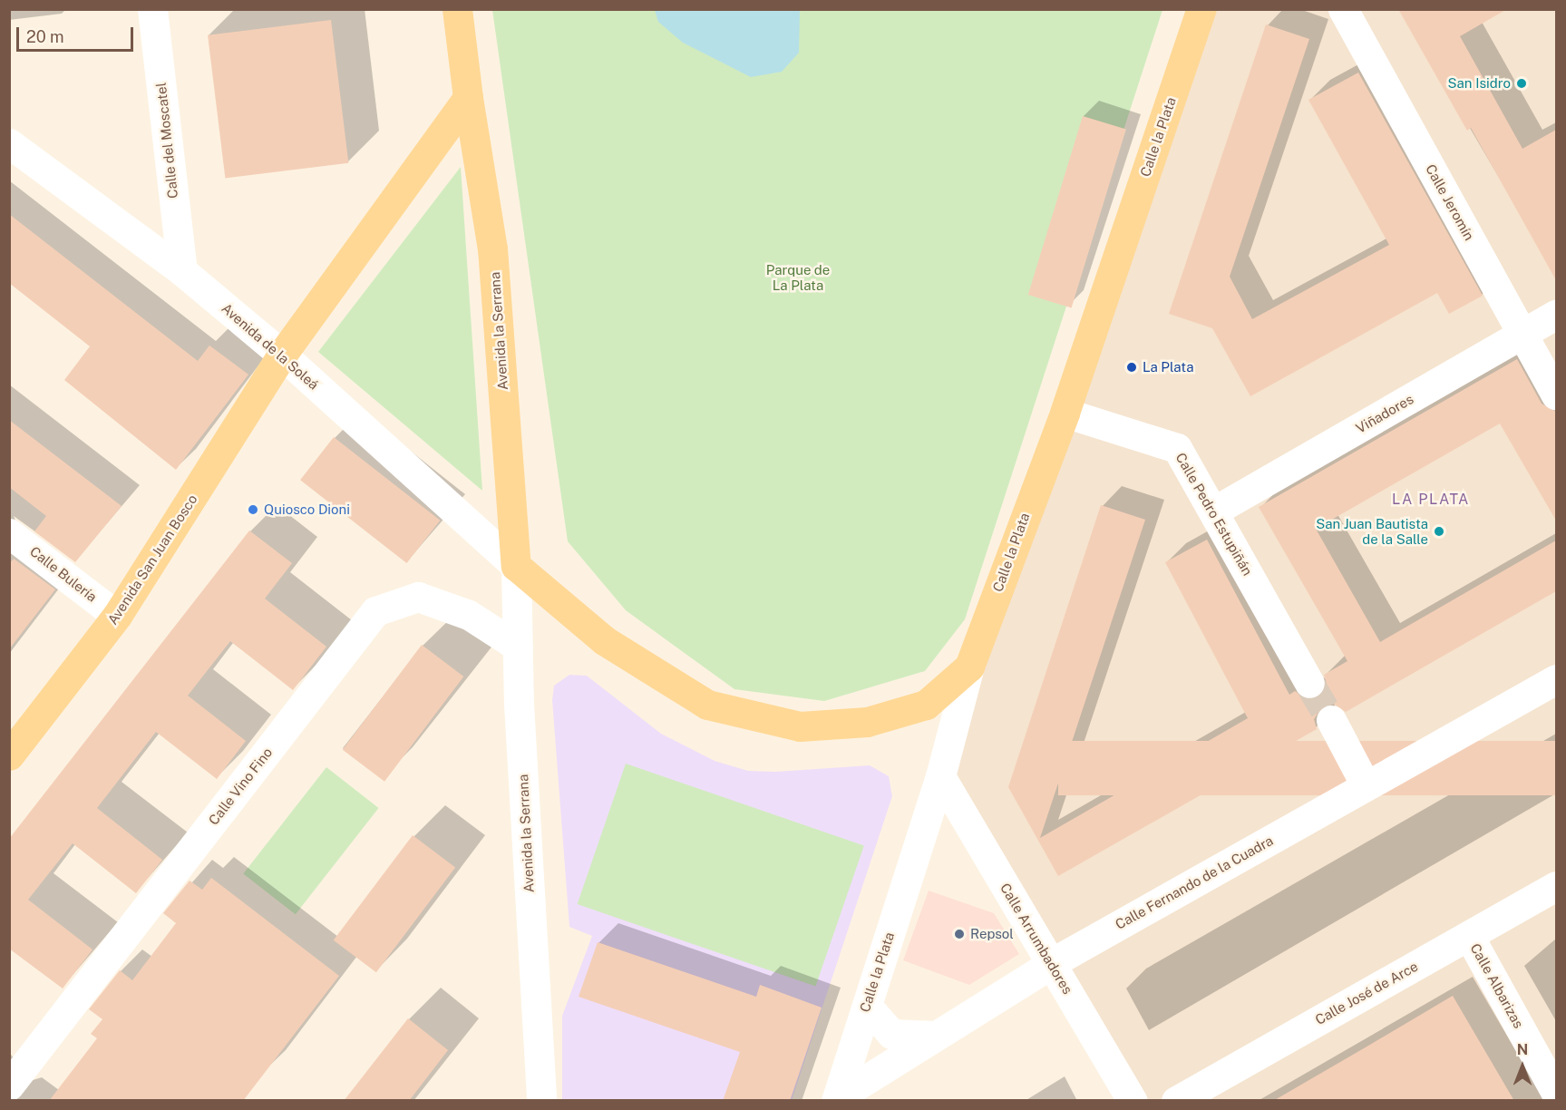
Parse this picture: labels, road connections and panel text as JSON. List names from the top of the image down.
{
  "streets": {
    "main road": ["Calle la Plata", "Avenida la Serrana", "Avenida San Juan Bosco"],
    "street": [
      "Calle del Moscatel",
      "Calle Jeromín",
      "Avenida de la Soleá",
      "Viñadores",
      "Calle Pedro Estupiñán",
      "Calle Bulería",
      "Calle Vino Fino",
      "Calle Fernando de la Cuadra",
      "Calle Arrumbadores",
      "Calle Albarizas",
      "Calle José de Arce"
    ]
  },
  "crossings": [
    ["Calle la Plata", "Calle Pedro Estupiñán"],
    ["Calle la Plata", "Calle Fernando de la Cuadra"],
    ["Calle la Plata", "Calle Arrumbadores"],
    ["Calle del Moscatel", "Avenida de la Soleá"],
    ["Calle Jeromín", "Viñadores"],
    ["Avenida la Serrana", "Avenida de la Soleá"],
    ["Avenida la Serrana", "Calle Vino Fino"],
    ["Avenida de la Soleá", "Avenida San Juan Bosco"],
    ["Viñadores", "Calle Pedro Estupiñán"],
    ["Avenida San Juan Bosco", "Calle Bulería"],
    ["Calle Fernando de la Cuadra", "Calle Arrumbadores"],
    ["Calle Albarizas", "Calle José de Arce"]
  ],
  "districts": ["LA PLATA"],
  "parks": ["Parque de La Plata"],
  "places": [
    "San Isidro",
    "La Plata",
    "Quiosco Dioni",
    "San Juan Bautista de la Salle",
    "Repsol"
  ],
  "scale_bar": "20 m",
  "north": "top"
}
